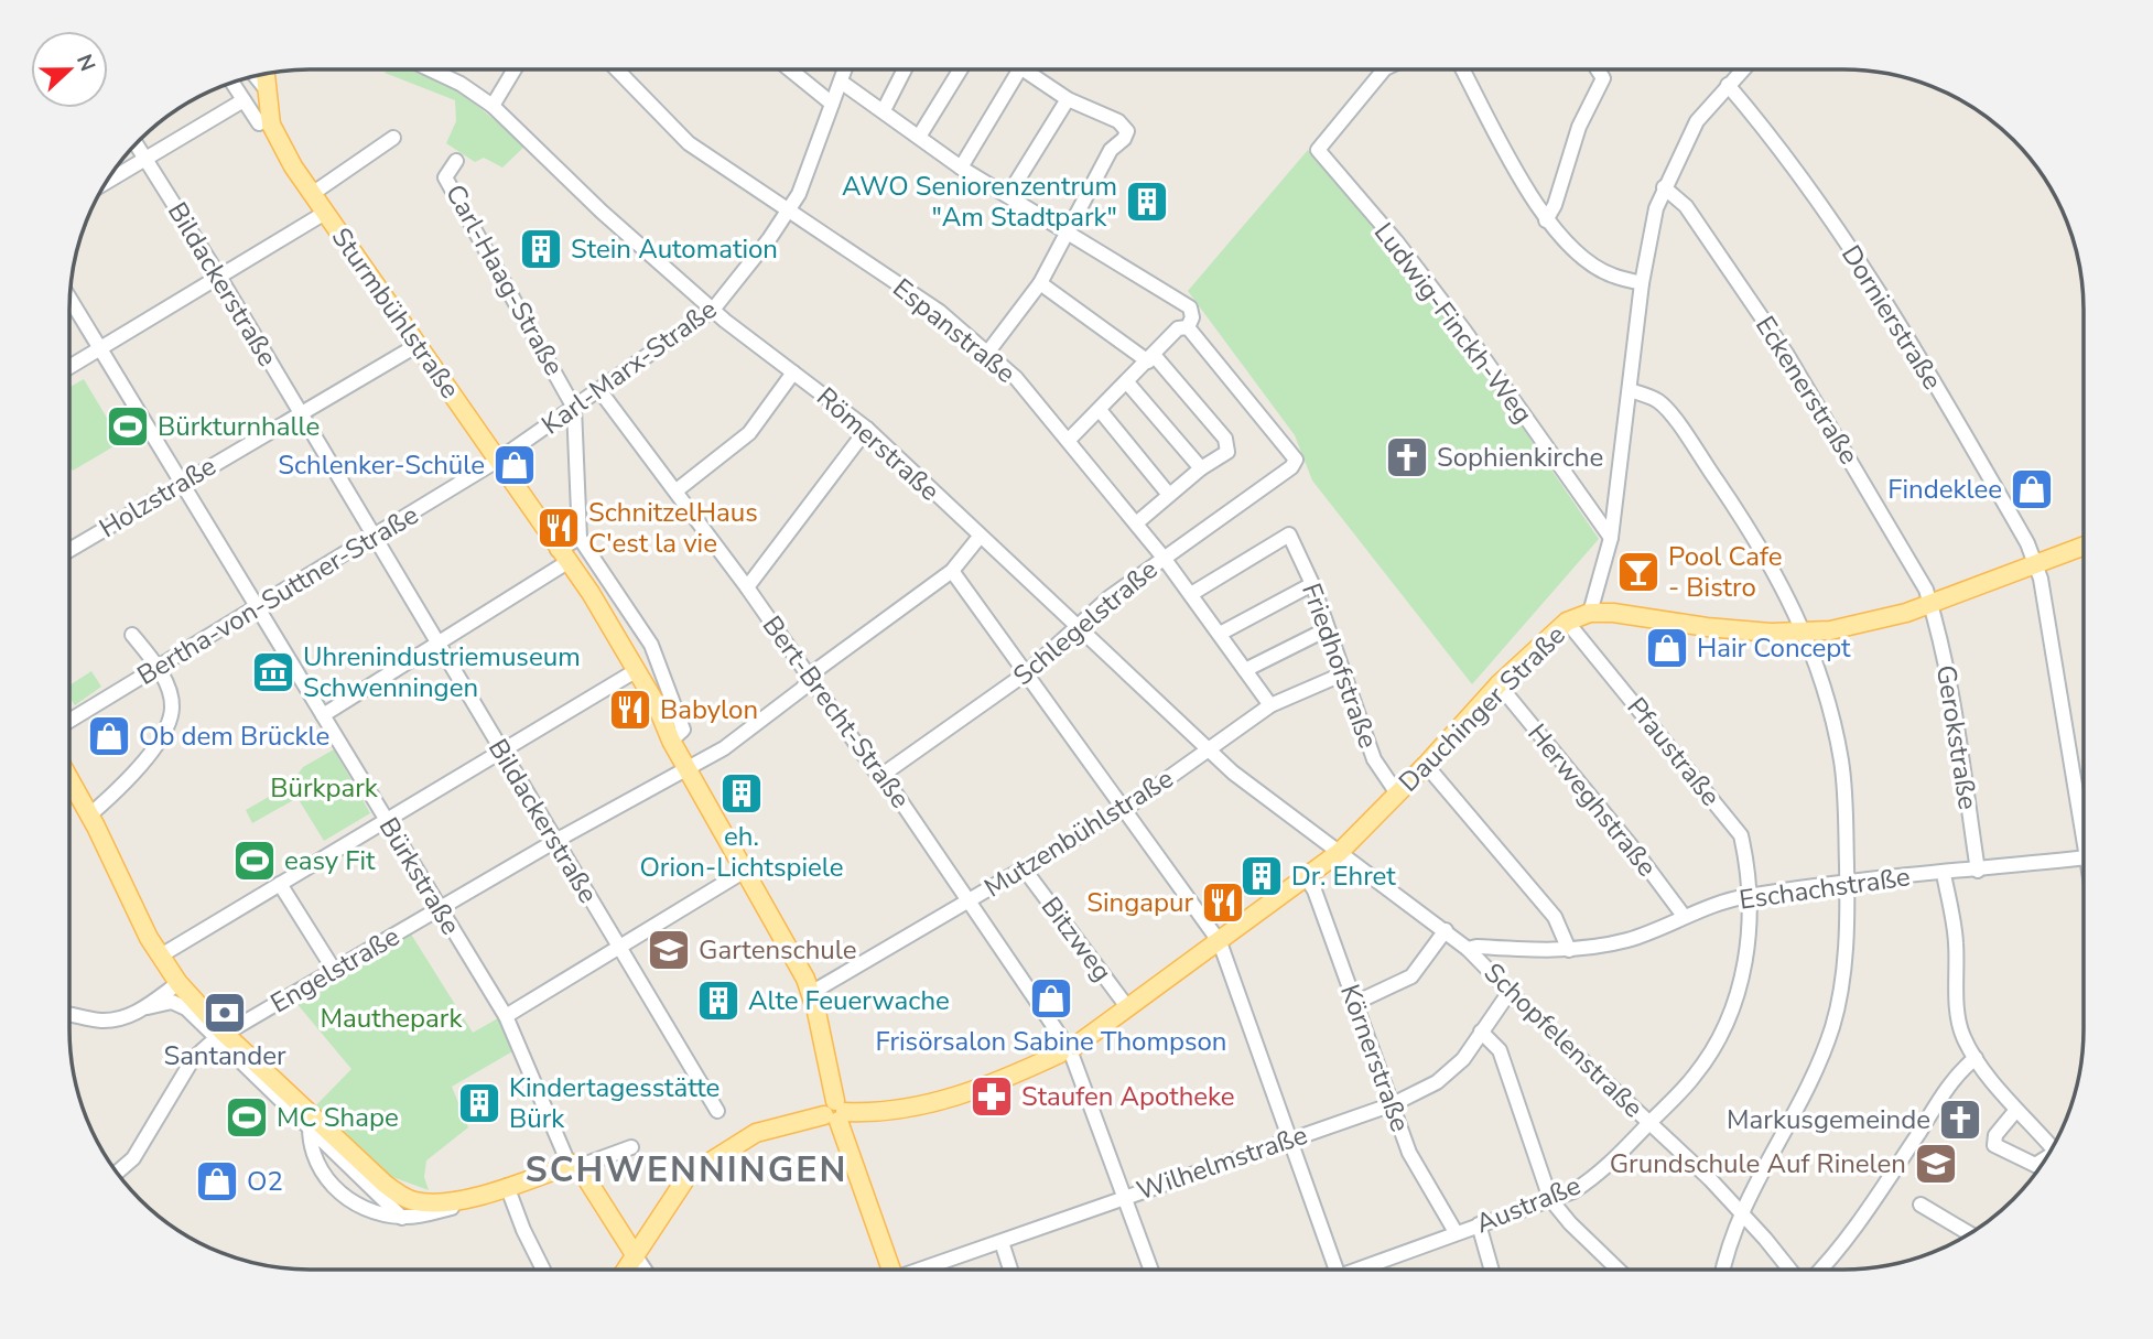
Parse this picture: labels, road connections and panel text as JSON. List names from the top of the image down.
{
  "streets": {
    "main road": ["Sturmbühlstraße", "Dauchinger Straße"],
    "street": [
      "Carl-Haag-Straße",
      "Bildackerstraße",
      "Dornierstraße",
      "Ludwig-Finckh-Weg",
      "Espanstraße",
      "Karl-Marx-Straße",
      "Eckenerstraße",
      "Römerstraße",
      "Holzstraße",
      "Bertha-von-Suttner-Straße",
      "Schlegelstraße",
      "Friedhofstraße",
      "Bert-Brecht-Straße",
      "Gerokstraße",
      "Pfaustraße",
      "Herweghstraße",
      "Mutzenbühlstraße",
      "Bürkstraße",
      "Eschachstraße",
      "Bitzweg",
      "Engelstraße",
      "Schopfelenstraße",
      "Körnerstraße",
      "Wilhelmstraße",
      "Austraße"
    ]
  },
  "crossings": [
    ["Carl-Haag-Straße", "Karl-Marx-Straße"],
    ["Bildackerstraße", "Holzstraße"],
    ["Bildackerstraße", "Bertha-von-Suttner-Straße"],
    ["Bildackerstraße", "Engelstraße"],
    ["Sturmbühlstraße", "Karl-Marx-Straße"],
    ["Sturmbühlstraße", "Holzstraße"],
    ["Sturmbühlstraße", "Bertha-von-Suttner-Straße"],
    ["Sturmbühlstraße", "Dauchinger Straße"],
    ["Sturmbühlstraße", "Mutzenbühlstraße"],
    ["Sturmbühlstraße", "Engelstraße"],
    ["Dornierstraße", "Dauchinger Straße"],
    ["Espanstraße", "Karl-Marx-Straße"],
    ["Espanstraße", "Schlegelstraße"],
    ["Espanstraße", "Friedhofstraße"],
    ["Espanstraße", "Mutzenbühlstraße"],
    ["Karl-Marx-Straße", "Römerstraße"],
    ["Karl-Marx-Straße", "Bertha-von-Suttner-Straße"],
    ["Karl-Marx-Straße", "Bert-Brecht-Straße"],
    ["Eckenerstraße", "Dauchinger Straße"],
    ["Eckenerstraße", "Gerokstraße"],
    ["Römerstraße", "Schlegelstraße"],
    ["Römerstraße", "Dauchinger Straße"],
    ["Römerstraße", "Mutzenbühlstraße"],
    ["Römerstraße", "Engelstraße"],
    ["Römerstraße", "Schopfelenstraße"],
    ["Holzstraße", "Bürkstraße"],
    ["Bertha-von-Suttner-Straße", "Bürkstraße"],
    ["Schlegelstraße", "Bert-Brecht-Straße"],
    ["Friedhofstraße", "Dauchinger Straße"],
    ["Friedhofstraße", "Mutzenbühlstraße"],
    ["Dauchinger Straße", "Bert-Brecht-Straße"],
    ["Dauchinger Straße", "Gerokstraße"],
    ["Dauchinger Straße", "Pfaustraße"],
    ["Dauchinger Straße", "Herweghstraße"],
    ["Dauchinger Straße", "Bitzweg"],
    ["Dauchinger Straße", "Schopfelenstraße"],
    ["Dauchinger Straße", "Körnerstraße"],
    ["Bert-Brecht-Straße", "Mutzenbühlstraße"],
    ["Bert-Brecht-Straße", "Engelstraße"],
    ["Bert-Brecht-Straße", "Wilhelmstraße"],
    ["Gerokstraße", "Eschachstraße"],
    ["Pfaustraße", "Eschachstraße"],
    ["Pfaustraße", "Austraße"],
    ["Herweghstraße", "Eschachstraße"],
    ["Mutzenbühlstraße", "Bitzweg"],
    ["Bürkstraße", "Engelstraße"],
    ["Eschachstraße", "Schopfelenstraße"],
    ["Eschachstraße", "Austraße"],
    ["Schopfelenstraße", "Wilhelmstraße"],
    ["Schopfelenstraße", "Austraße"],
    ["Körnerstraße", "Wilhelmstraße"],
    ["Körnerstraße", "Austraße"]
  ],
  "districts": ["SCHWENNINGEN"],
  "parks": ["Bürkpark", "Mauthepark"],
  "places": {
    "building": [
      "AWO Seniorenzentrum \"Am Stadtpark\"",
      "Stein Automation",
      "eh. Orion-Lichtspiele",
      "Dr. Ehret",
      "Alte Feuerwache",
      "Kindertagesstätte Bürk"
    ],
    "sports": ["Bürkturnhalle", "easy Fit", "MC Shape"],
    "church": ["Sophienkirche", "Markusgemeinde"],
    "shop": [
      "Schlenker-Schüle",
      "Findeklee",
      "Hair Concept",
      "Ob dem Brückle",
      "Frisörsalon Sabine Thompson",
      "O2"
    ],
    "restaurant": ["SchnitzelHaus C'est la vie", "Babylon", "Singapur"],
    "bar": ["Pool Cafe - Bistro"],
    "museum": ["Uhrenindustriemuseum Schwenningen"],
    "school or university": ["Gartenschule", "Grundschule Auf Rinelen"],
    "bank": ["Santander"],
    "pharmacy": ["Staufen Apotheke"]
  },
  "north": "right"
}
